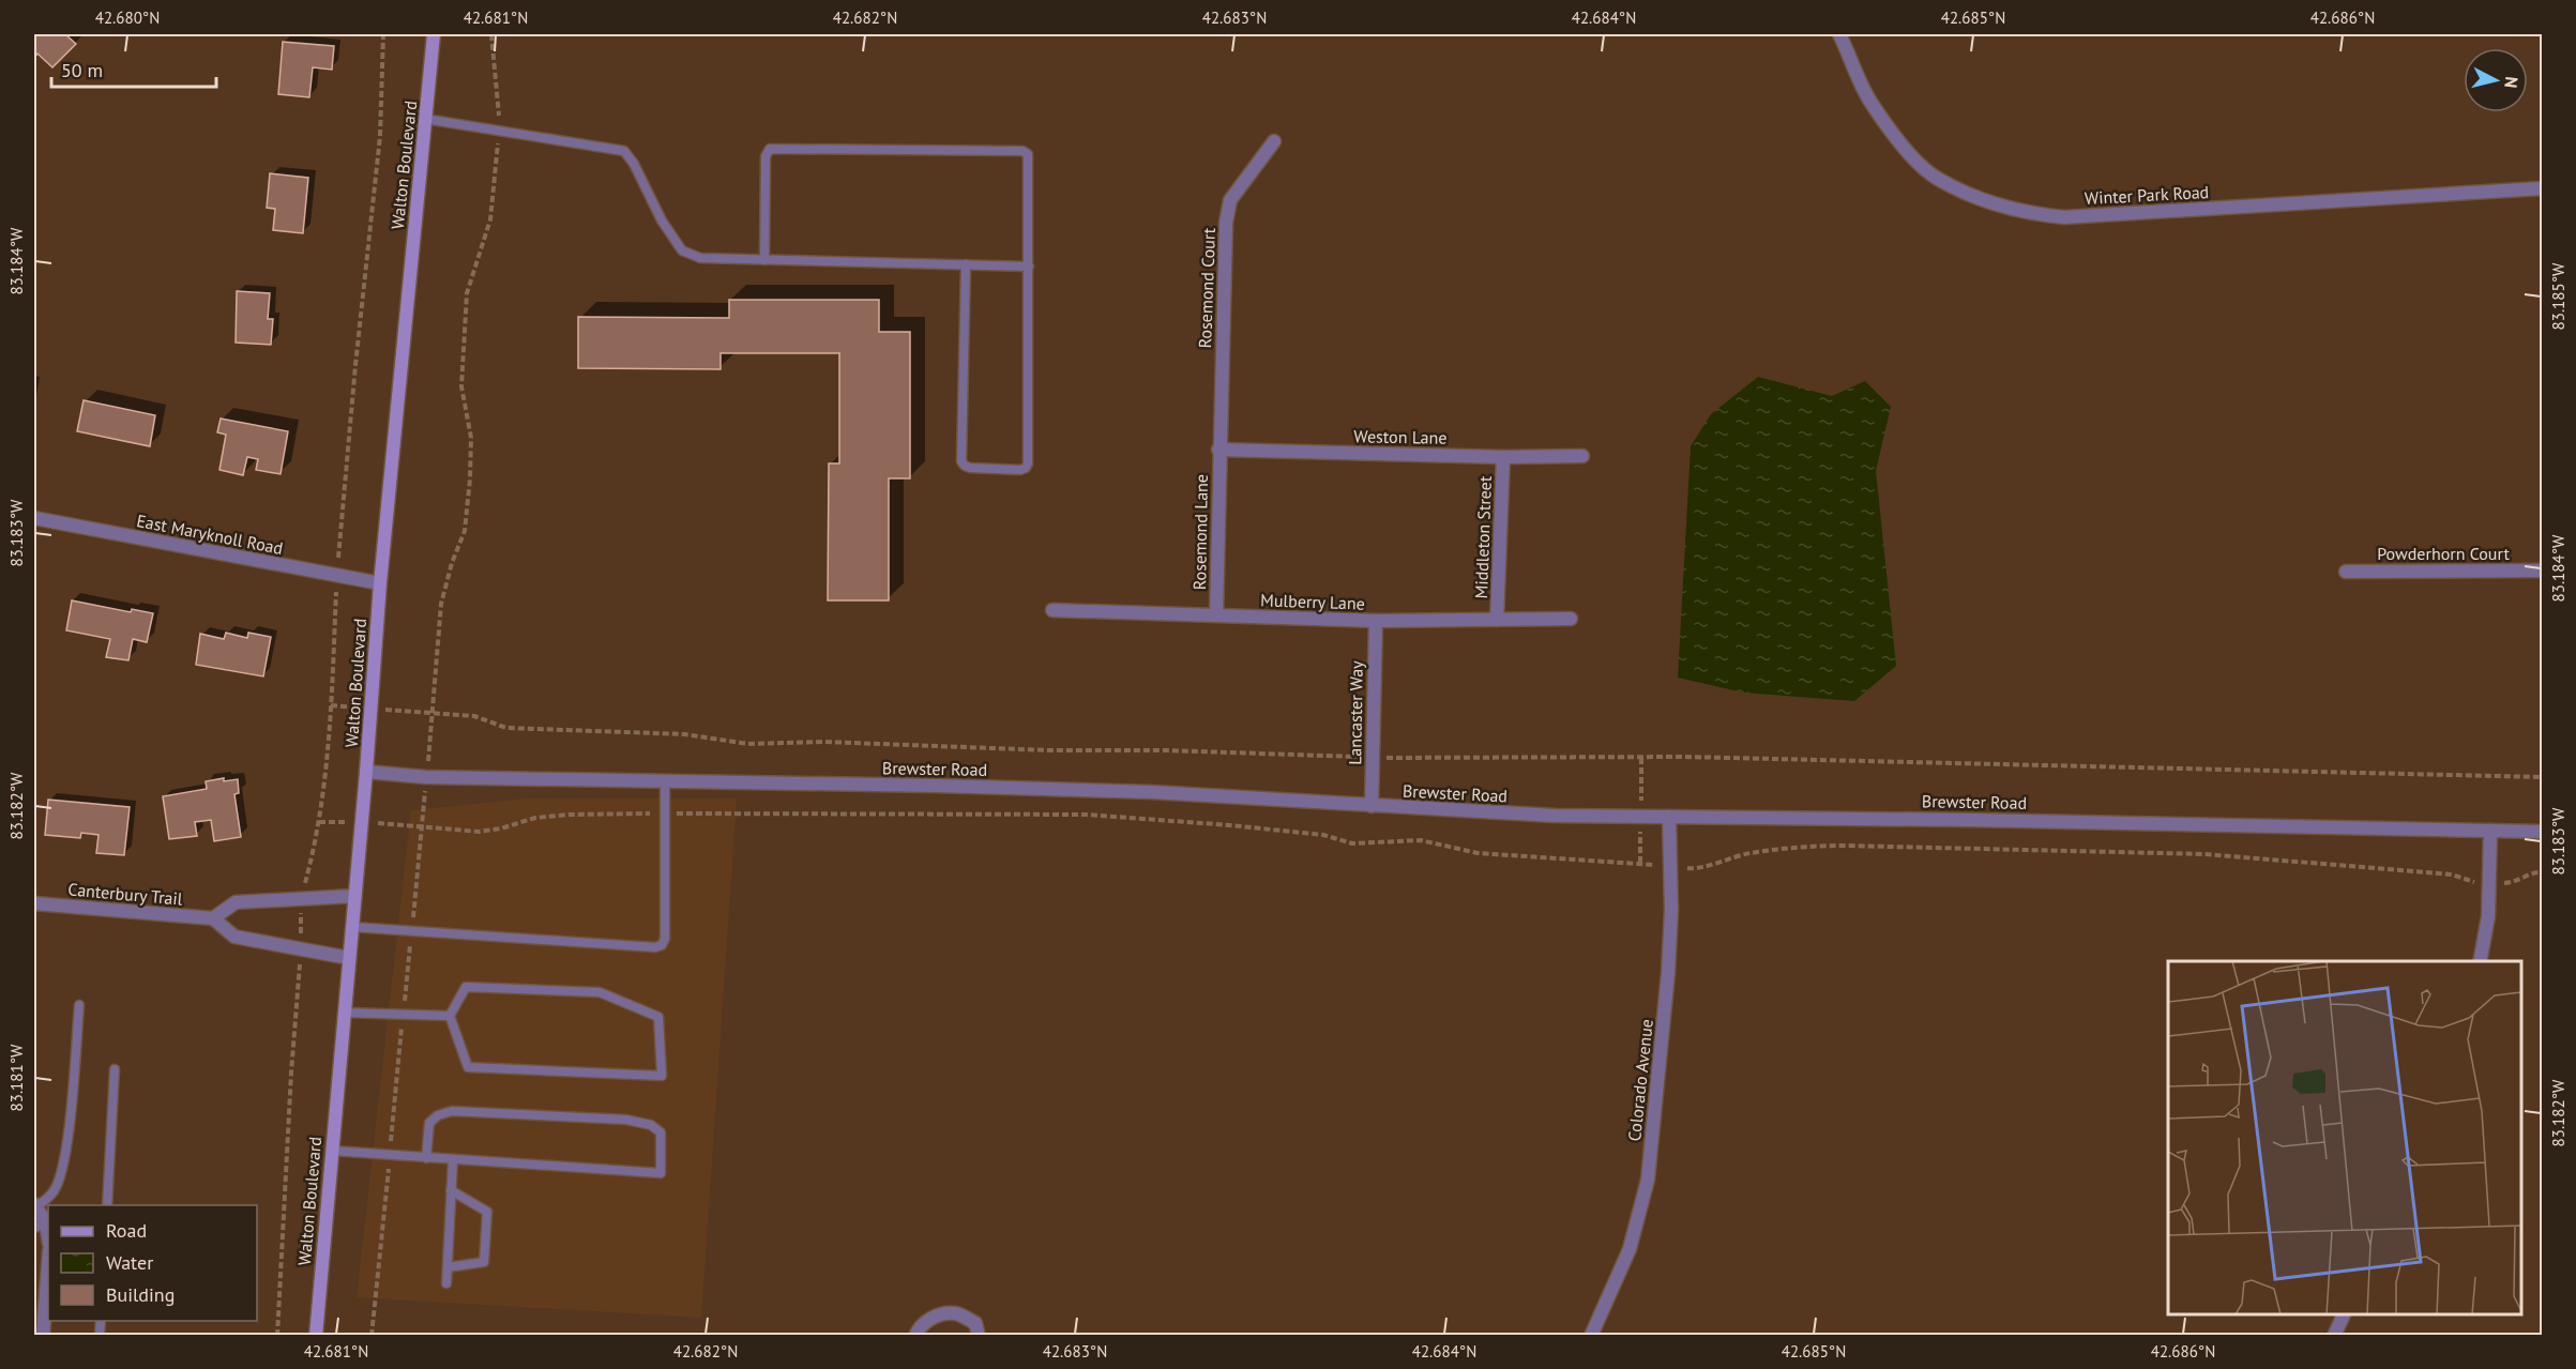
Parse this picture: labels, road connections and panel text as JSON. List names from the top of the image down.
{
  "streets": {
    "main road": ["Walton Boulevard"],
    "street": [
      "Winter Park Road",
      "Rosemond Court",
      "Weston Lane",
      "Rosemond Lane",
      "East Maryknoll Road",
      "Middleton Street",
      "Powderhorn Court",
      "Mulberry Lane",
      "Lancaster Way",
      "Brewster Road",
      "Canterbury Trail",
      "Colorado Avenue"
    ]
  },
  "crossings": [
    ["Walton Boulevard", "East Maryknoll Road"],
    ["Walton Boulevard", "Brewster Road"],
    ["Rosemond Court", "Weston Lane"],
    ["Rosemond Court", "Rosemond Lane"],
    ["Weston Lane", "Rosemond Lane"],
    ["Weston Lane", "Middleton Street"],
    ["Rosemond Lane", "Mulberry Lane"],
    ["Middleton Street", "Mulberry Lane"],
    ["Mulberry Lane", "Lancaster Way"],
    ["Lancaster Way", "Brewster Road"],
    ["Brewster Road", "Colorado Avenue"]
  ],
  "legend": ["Road", "Water", "Building"],
  "scale_bar": "50 m",
  "north": "right",
  "coordinates": [
    "42.680°N",
    "42.681°N",
    "42.682°N",
    "42.683°N",
    "42.684°N",
    "42.685°N",
    "42.686°N",
    "83.184°W",
    "83.185°W",
    "83.183°W",
    "83.182°W",
    "83.181°W"
  ]
}
